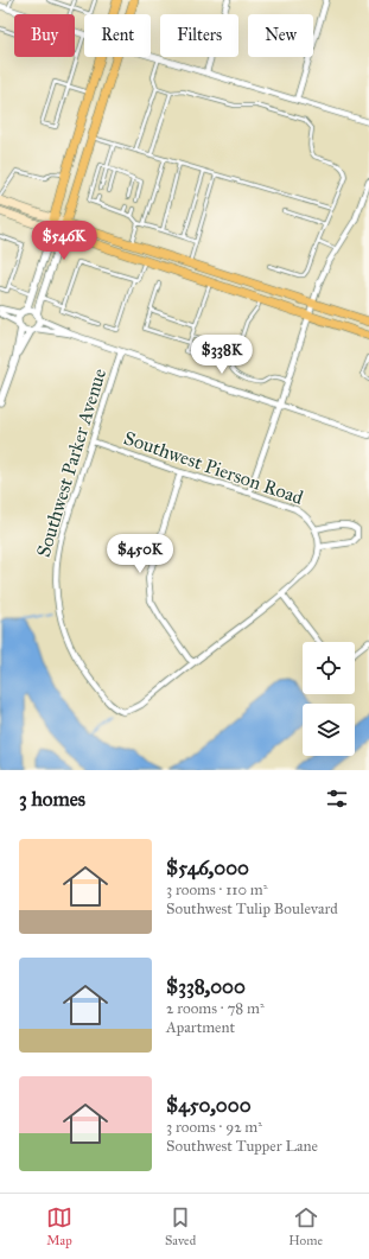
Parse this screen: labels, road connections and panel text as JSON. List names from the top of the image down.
{
  "streets": {
    "street": ["Southwest Parker Avenue", "Southwest Pierson Road"]
  },
  "crossings": [
    ["Southwest Parker Avenue", "Southwest Pierson Road"]
  ],
  "page": {
    "chip": [
      "Buy",
      "Rent",
      "Filters",
      "New"
    ],
    "price": ["$546K", "$338K", "$450K"],
    "heading": "3 homes",
    "list": [
      {
        "name": "$546,000",
        "note": "3 rooms · 110 m² · Southwest Tulip Boulevard"
      },
      {
        "name": "$338,000",
        "note": "2 rooms · 78 m² · Apartment"
      },
      {
        "name": "$450,000",
        "note": "3 rooms · 92 m² · Southwest Tupper Lane"
      }
    ],
    "tabs": ["Map", "Saved", "Home"]
  }
}
